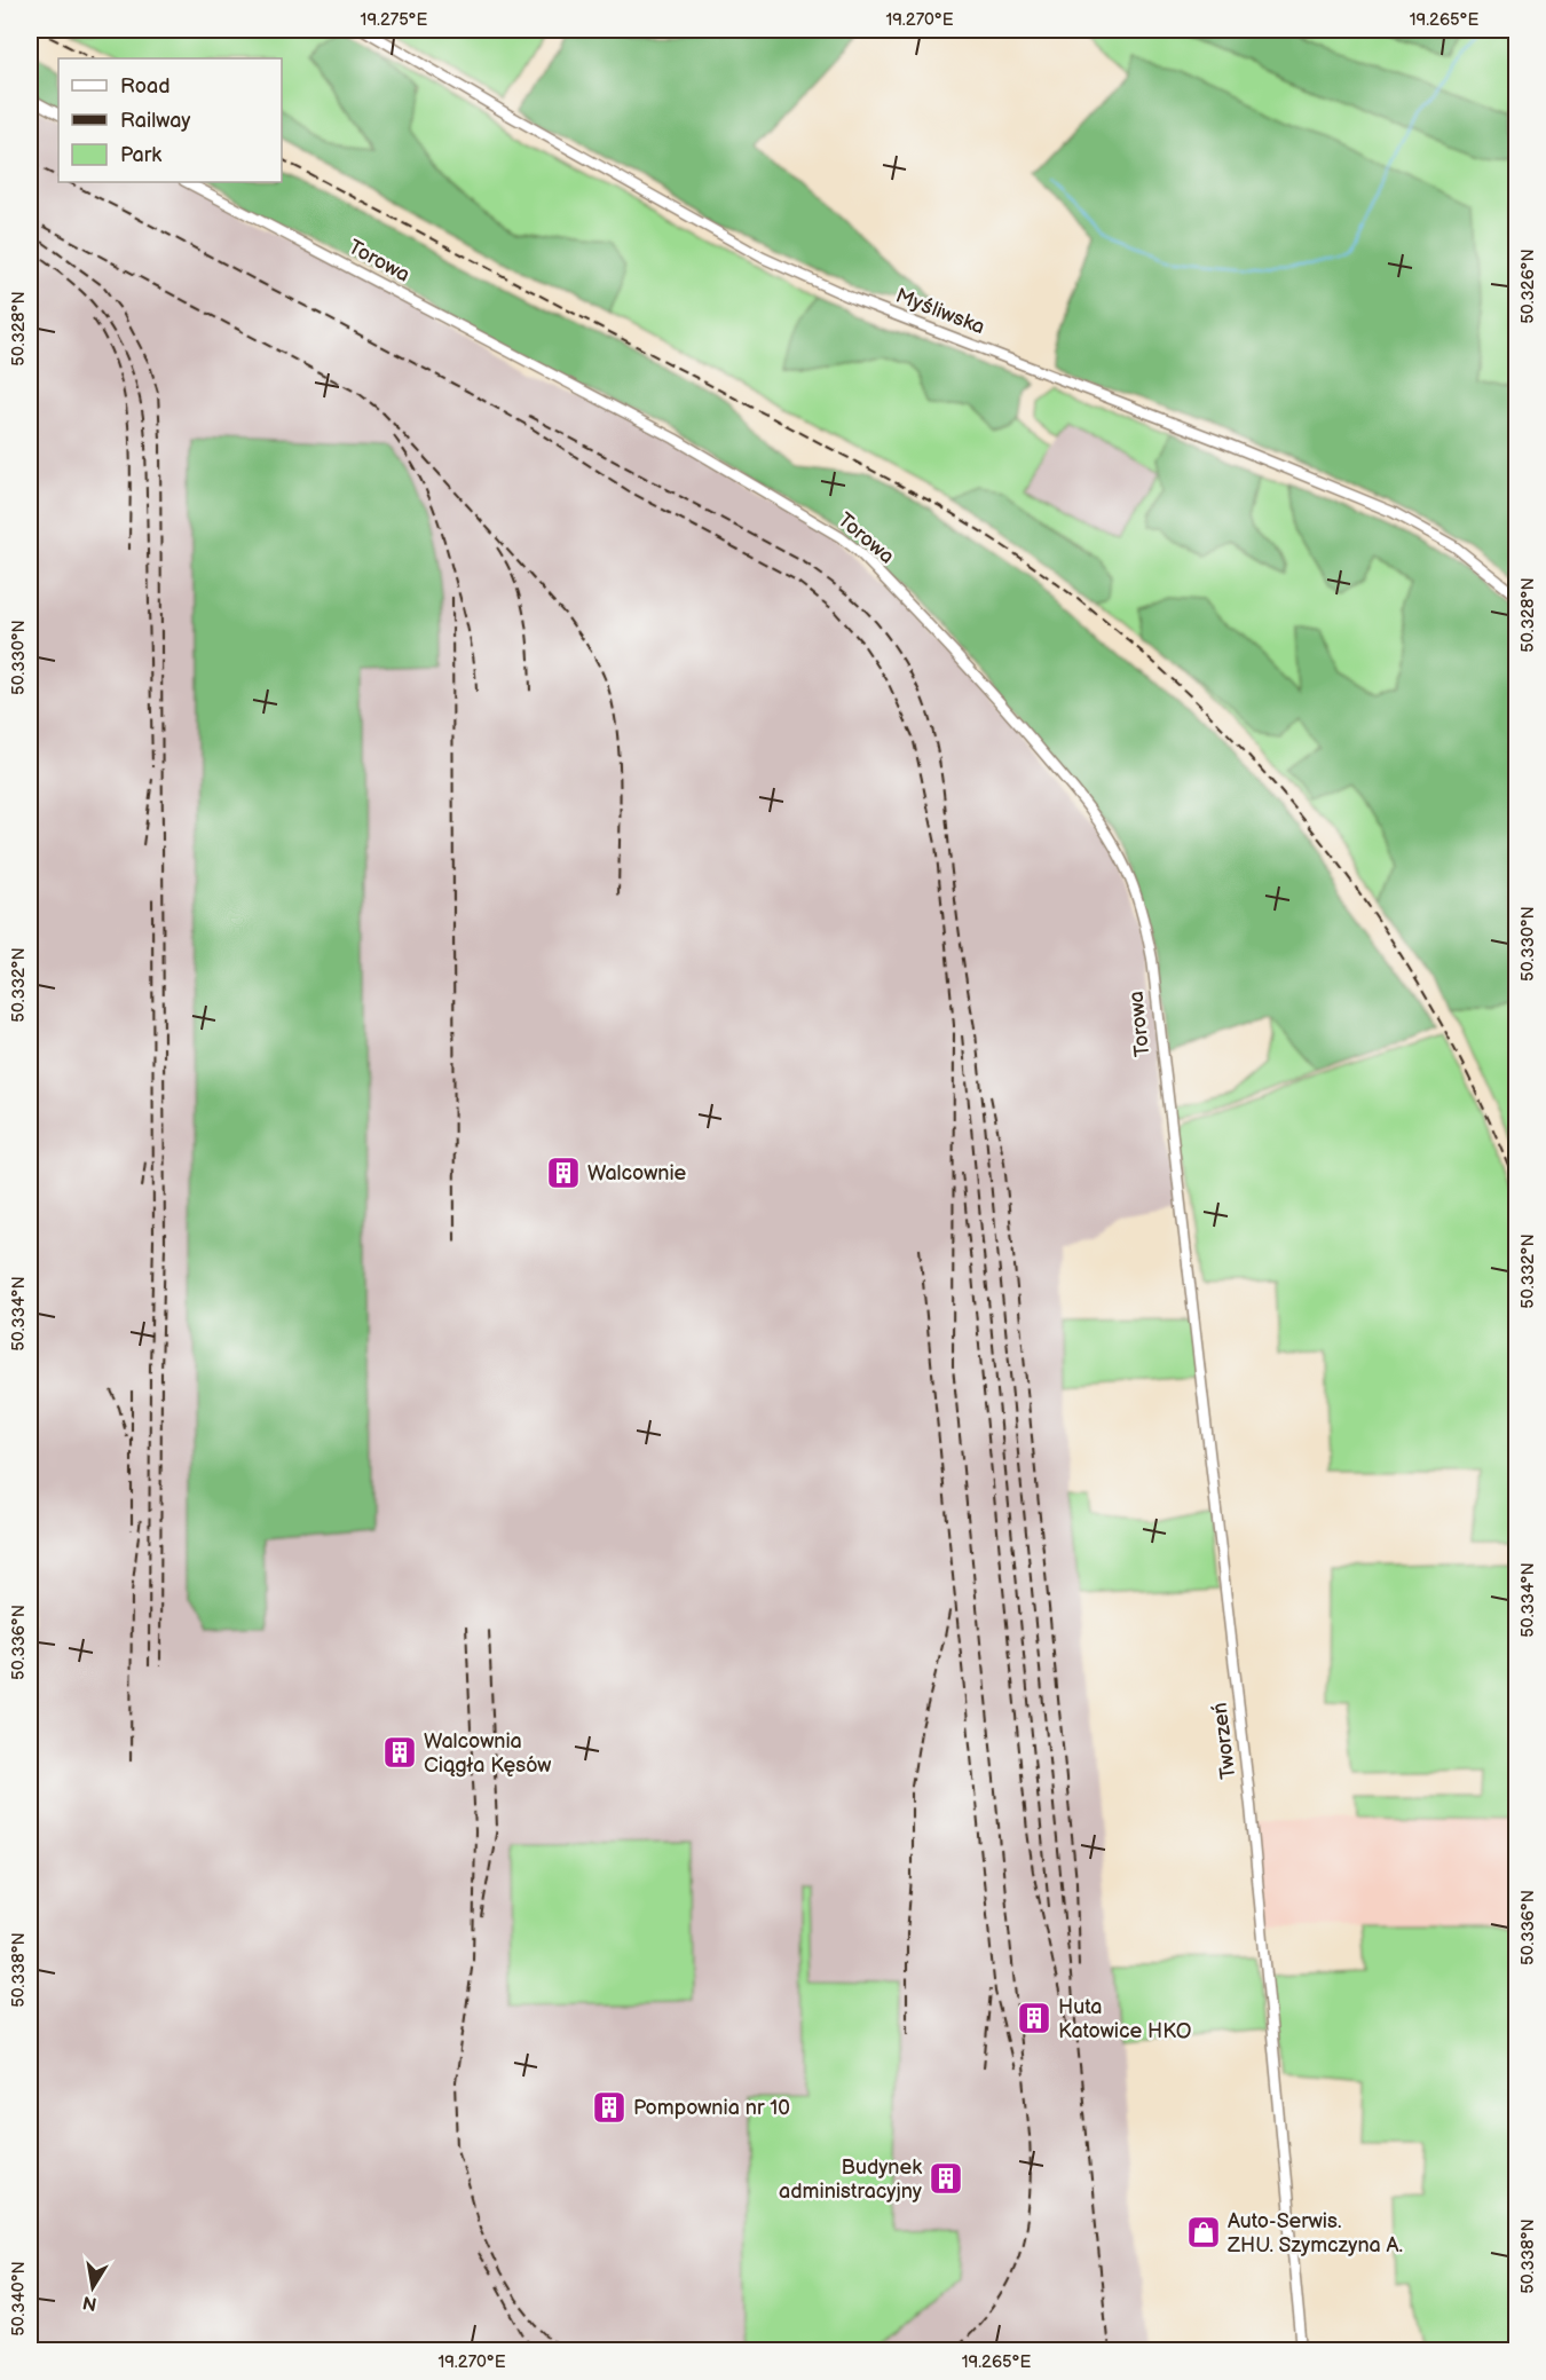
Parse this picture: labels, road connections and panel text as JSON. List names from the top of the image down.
{
  "streets": {
    "street": ["Torowa", "Myśliwska", "Tworzeń"]
  },
  "crossings": [
    ["Torowa", "Tworzeń"]
  ],
  "places": {
    "building": [
      "Walcownie",
      "Walcownia Ciągła Kęsów",
      "Huta Katowice HKO",
      "Pompownia nr 10",
      "Budynek administracyjny"
    ],
    "shop": ["Auto-Serwis. ZHU. Szymczyna A."]
  },
  "legend": ["Road", "Railway", "Park"],
  "north": "bottom",
  "coordinates": [
    "19.275°E",
    "19.270°E",
    "19.265°E",
    "50.326°N",
    "50.328°N",
    "50.330°N",
    "50.332°N",
    "50.334°N",
    "50.336°N",
    "50.338°N",
    "50.340°N"
  ]
}
